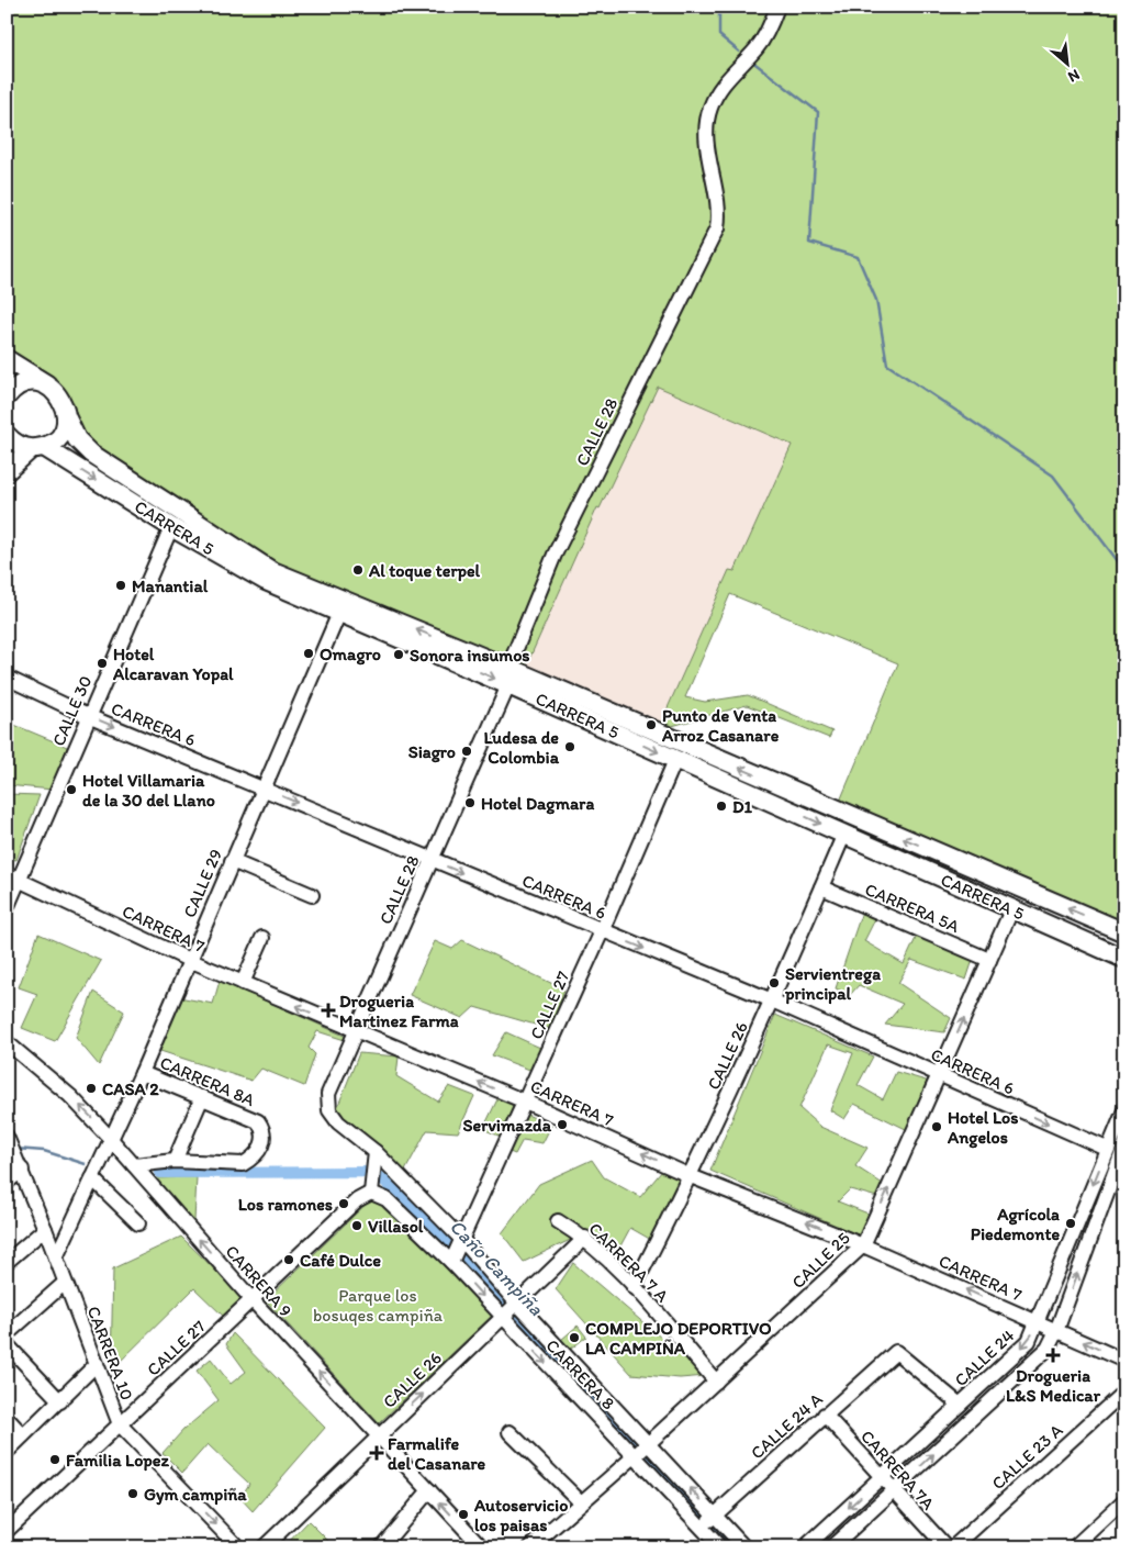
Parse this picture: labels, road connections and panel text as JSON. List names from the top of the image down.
{
  "streets": {
    "main road": ["CARRERA 5"],
    "street": [
      "CALLE 28",
      "CALLE 30",
      "CARRERA 6",
      "CALLE 29",
      "CARRERA 5A",
      "CARRERA 7",
      "CALLE 27",
      "CALLE 26",
      "CARRERA 8A",
      "CALLE 25",
      "CARRERA 7 A",
      "CARRERA 9",
      "CARRERA 10",
      "CALLE 24",
      "CARRERA 8",
      "CALLE 24 A",
      "CALLE 23 A",
      "CARRERA 7A"
    ]
  },
  "crossings": [
    ["CALLE 28", "CARRERA 5"],
    ["CALLE 28", "CARRERA 6"],
    ["CALLE 28", "CARRERA 7"],
    ["CALLE 28", "CARRERA 8"],
    ["CARRERA 5", "CALLE 30"],
    ["CARRERA 5", "CALLE 29"],
    ["CARRERA 5", "CALLE 27"],
    ["CARRERA 5", "CALLE 26"],
    ["CARRERA 5", "CALLE 25"],
    ["CALLE 30", "CARRERA 6"],
    ["CALLE 30", "CARRERA 7"],
    ["CARRERA 6", "CALLE 29"],
    ["CARRERA 6", "CALLE 27"],
    ["CARRERA 6", "CALLE 26"],
    ["CARRERA 6", "CALLE 25"],
    ["CARRERA 6", "CALLE 24"],
    ["CALLE 29", "CARRERA 7"],
    ["CALLE 29", "CARRERA 8A"],
    ["CALLE 29", "CARRERA 9"],
    ["CALLE 29", "CARRERA 10"],
    ["CARRERA 5A", "CALLE 26"],
    ["CARRERA 5A", "CALLE 25"],
    ["CARRERA 7", "CALLE 27"],
    ["CARRERA 7", "CALLE 26"],
    ["CARRERA 7", "CALLE 25"],
    ["CARRERA 7", "CALLE 24"],
    ["CALLE 27", "CARRERA 9"],
    ["CALLE 27", "CARRERA 10"],
    ["CALLE 27", "CARRERA 8"],
    ["CALLE 26", "CARRERA 7 A"],
    ["CALLE 26", "CARRERA 9"],
    ["CALLE 26", "CARRERA 8"],
    ["CALLE 25", "CARRERA 7 A"],
    ["CALLE 25", "CARRERA 8"],
    ["CALLE 24", "CALLE 24 A"],
    ["CALLE 24", "CARRERA 7A"],
    ["CARRERA 8", "CALLE 24 A"],
    ["CALLE 24 A", "CARRERA 7A"]
  ],
  "one_way": [
    "CARRERA 6",
    "CARRERA 7",
    "CALLE 25",
    "CARRERA 9",
    "CARRERA 10"
  ],
  "water": ["Caño Campiña"],
  "parks": ["Parque los bosuqes campiña"],
  "places": {
    "other": [
      "Al toque terpel",
      "Manantial",
      "Omagro",
      "Sonora insumos",
      "Hotel Alcaravan Yopal",
      "Punto de Venta Arroz Casanare",
      "Ludesa de Colombia",
      "Siagro",
      "Hotel Villamaria de la 30 del Llano",
      "Hotel Dagmara",
      "D1",
      "Servientrega principal",
      "CASA 2",
      "Servimazda",
      "Hotel Los Angelos",
      "Los ramones",
      "Agrícola Piedemonte",
      "Villasol",
      "Café Dulce",
      "COMPLEJO DEPORTIVO LA CAMPIÑA",
      "Familia Lopez",
      "Gym campiña",
      "Autoservicio los paisas"
    ],
    "health": ["Drogueria Martinez Farma", "Drogueria L&S Medicar", "Farmalife del Casanare"]
  },
  "north": "bottom right"
}
